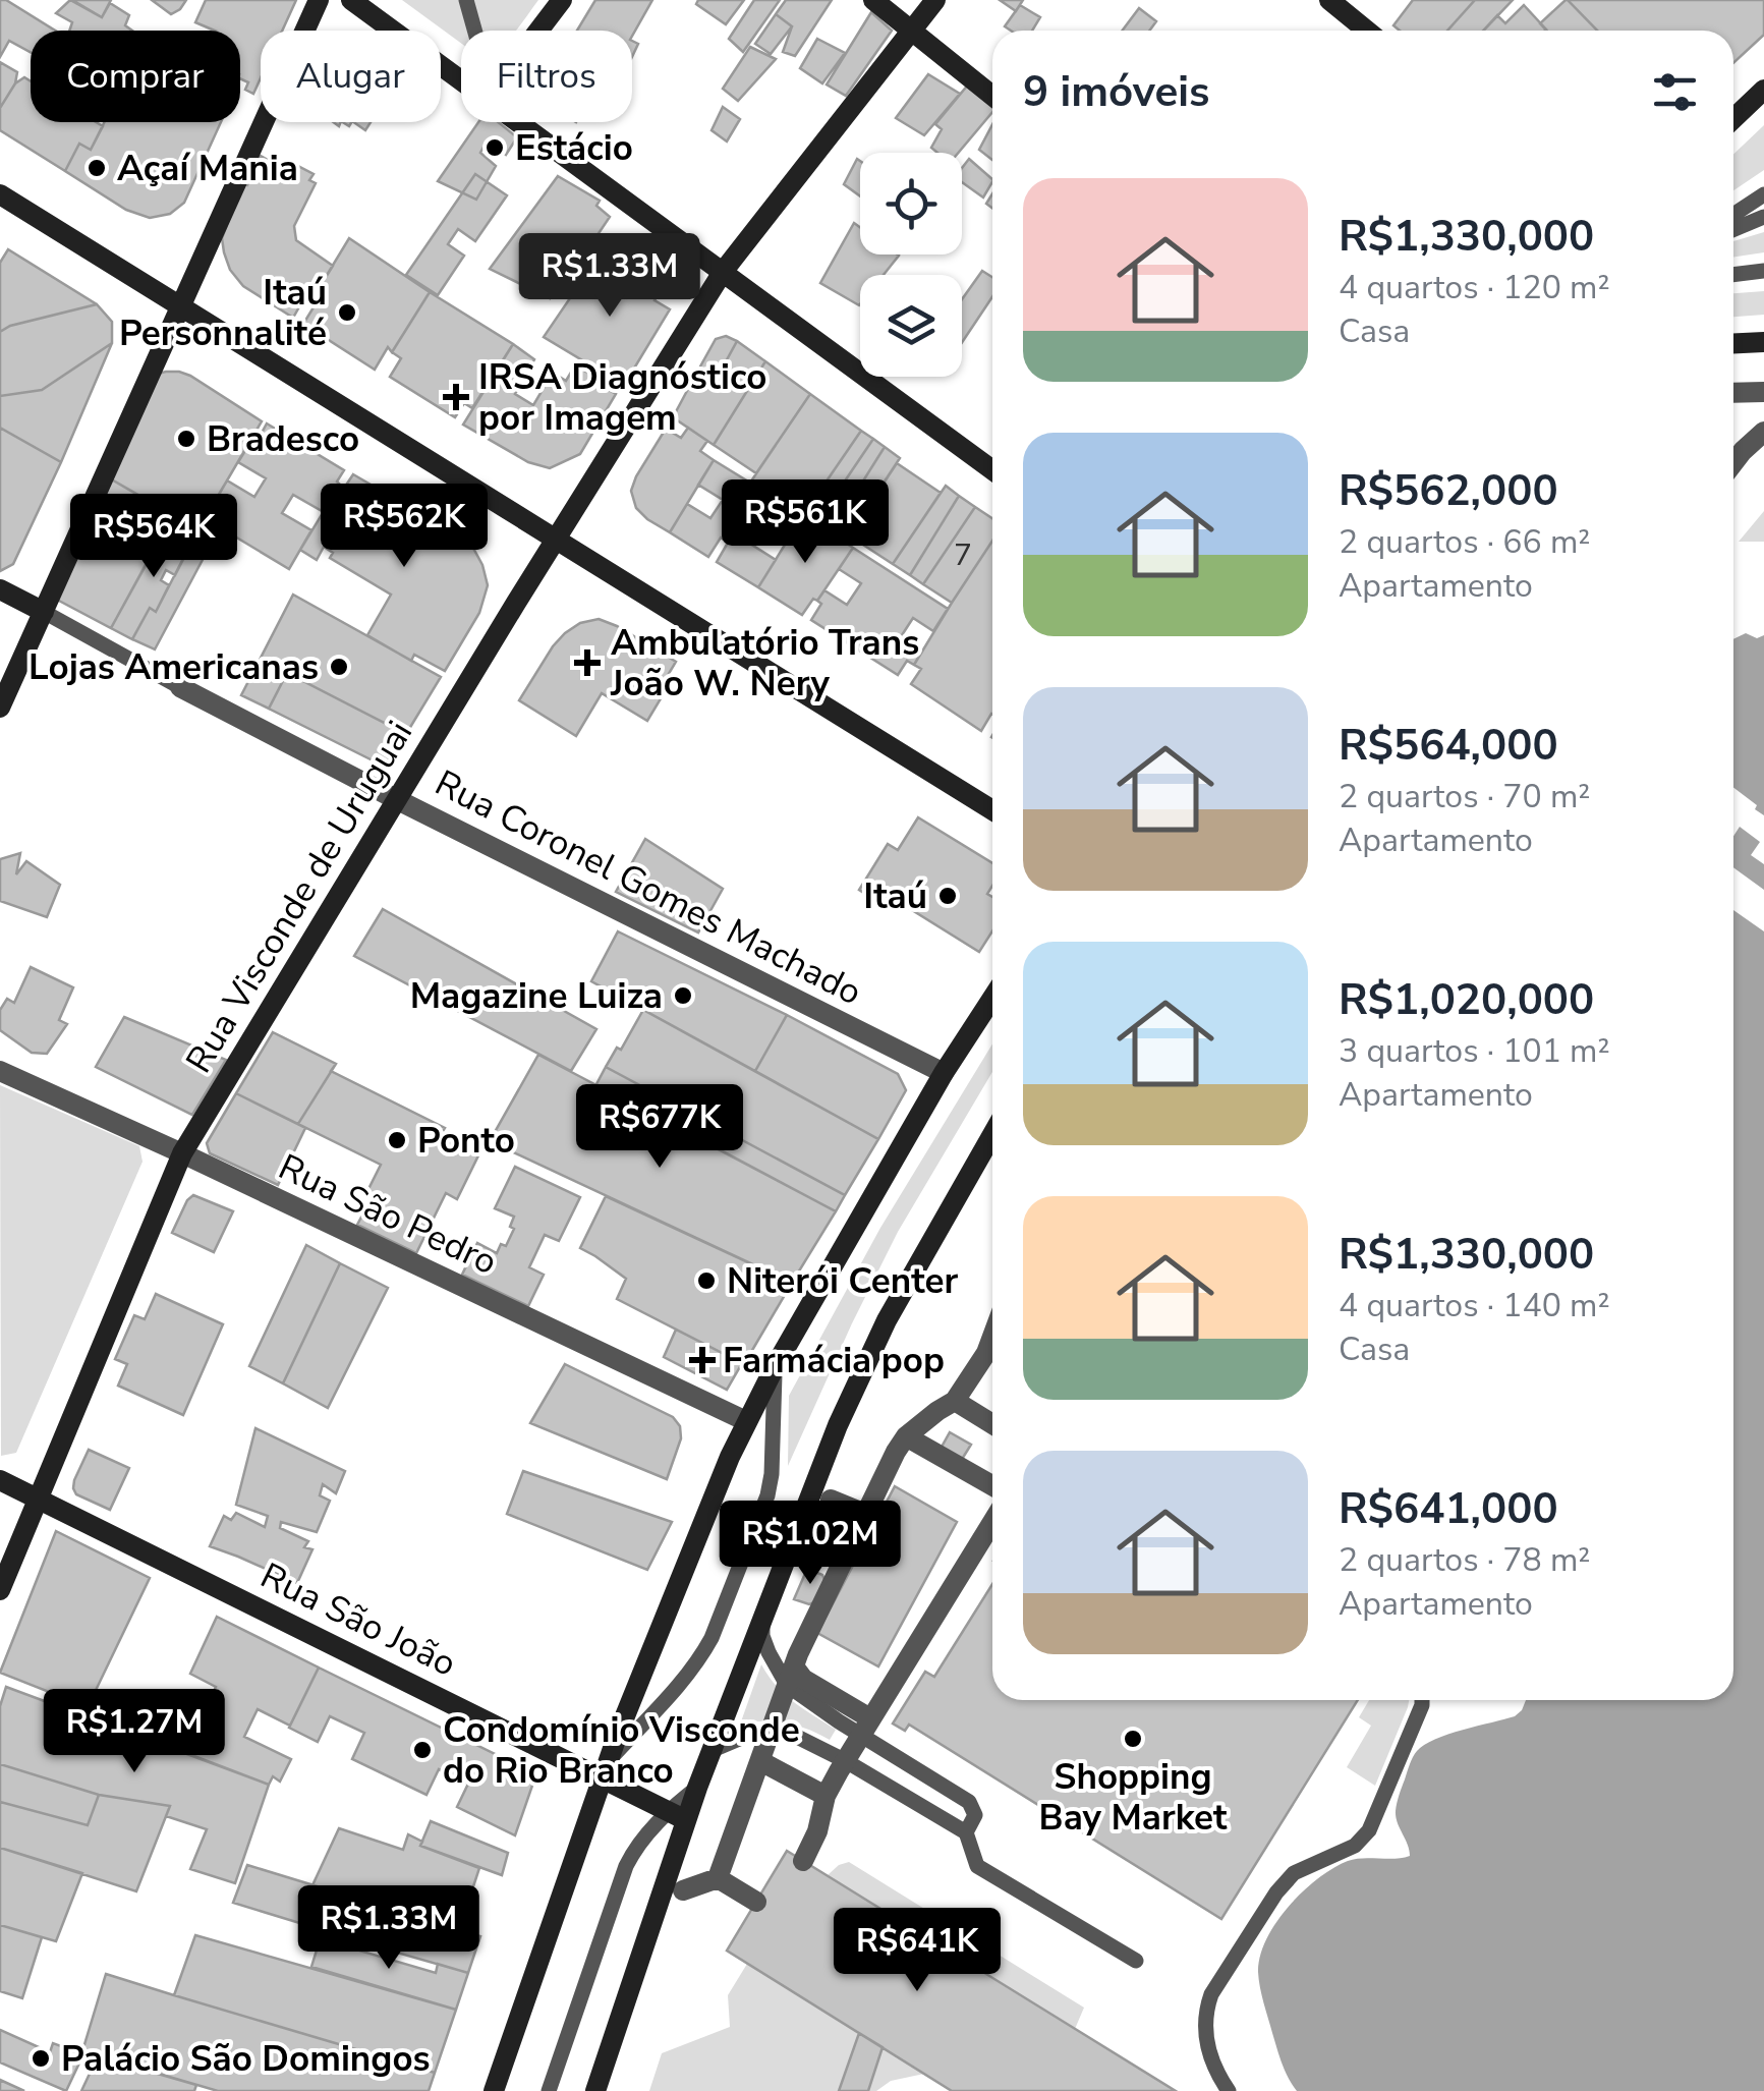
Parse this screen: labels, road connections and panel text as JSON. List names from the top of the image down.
{
  "streets": {
    "main road": ["Rua Coronel Gomes Machado", "Rua Visconde de Uruguai", "Rua São João"],
    "street": ["Rua São Pedro"]
  },
  "crossings": [
    ["Rua Coronel Gomes Machado", "Rua Visconde de Uruguai"],
    ["Rua Visconde de Uruguai", "Rua São Pedro"],
    ["Rua Visconde de Uruguai", "Rua São João"]
  ],
  "places": {
    "other": [
      "Estácio",
      "Açaí Mania",
      "Itaú Personnalité",
      "Bradesco",
      "Lojas Americanas",
      "Itaú",
      "Magazine Luiza",
      "Ponto",
      "Niterói Center",
      "Shopping Bay Market",
      "Condomínio Visconde do Rio Branco",
      "Palácio São Domingos"
    ],
    "health": ["IRSA Diagnóstico por Imagem", "Ambulatório Trans João W. Nery", "Farmácia pop"]
  },
  "house_numbers": ["7"],
  "page": {
    "chip": ["Comprar", "Alugar", "Filtros"],
    "heading": "9 imóveis",
    "list": [
      {
        "name": "R$1,330,000",
        "note": "4 quartos · 120 m² · Casa"
      },
      {
        "name": "R$562,000",
        "note": "2 quartos · 66 m² · Apartamento"
      },
      {
        "name": "R$564,000",
        "note": "2 quartos · 70 m² · Apartamento"
      },
      {
        "name": "R$1,020,000",
        "note": "3 quartos · 101 m² · Apartamento"
      },
      {
        "name": "R$1,330,000",
        "note": "4 quartos · 140 m² · Casa"
      },
      {
        "name": "R$641,000",
        "note": "2 quartos · 78 m² · Apartamento"
      }
    ],
    "price": [
      "R$1.33M",
      "R$561K",
      "R$562K",
      "R$564K",
      "R$677K",
      "R$1.02M",
      "R$1.27M",
      "R$1.33M",
      "R$641K"
    ]
  }
}
